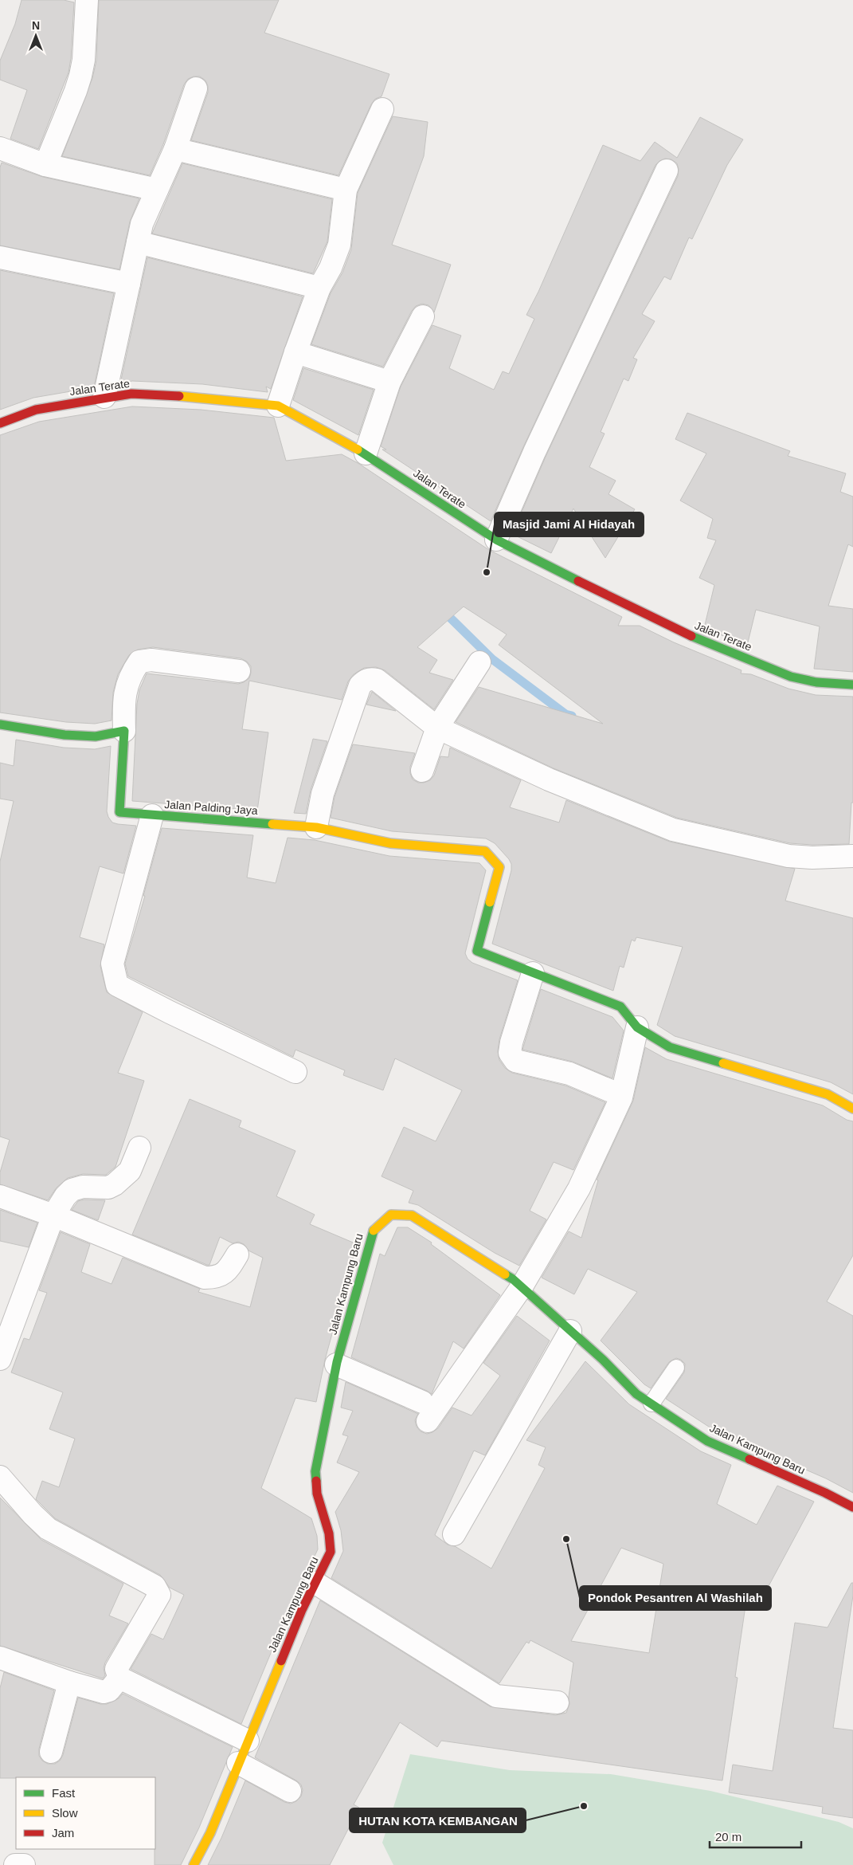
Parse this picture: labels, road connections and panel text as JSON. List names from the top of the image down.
{
  "streets": {
    "street": ["Jalan Terate", "Jalan Palding Jaya", "Jalan Kampung Baru"]
  },
  "places": ["Masjid Jami Al Hidayah", "Pondok Pesantren Al Washilah", "HUTAN KOTA KEMBANGAN"],
  "legend": ["Fast", "Slow", "Jam"],
  "scale_bar": "20 m",
  "north": "top"
}
